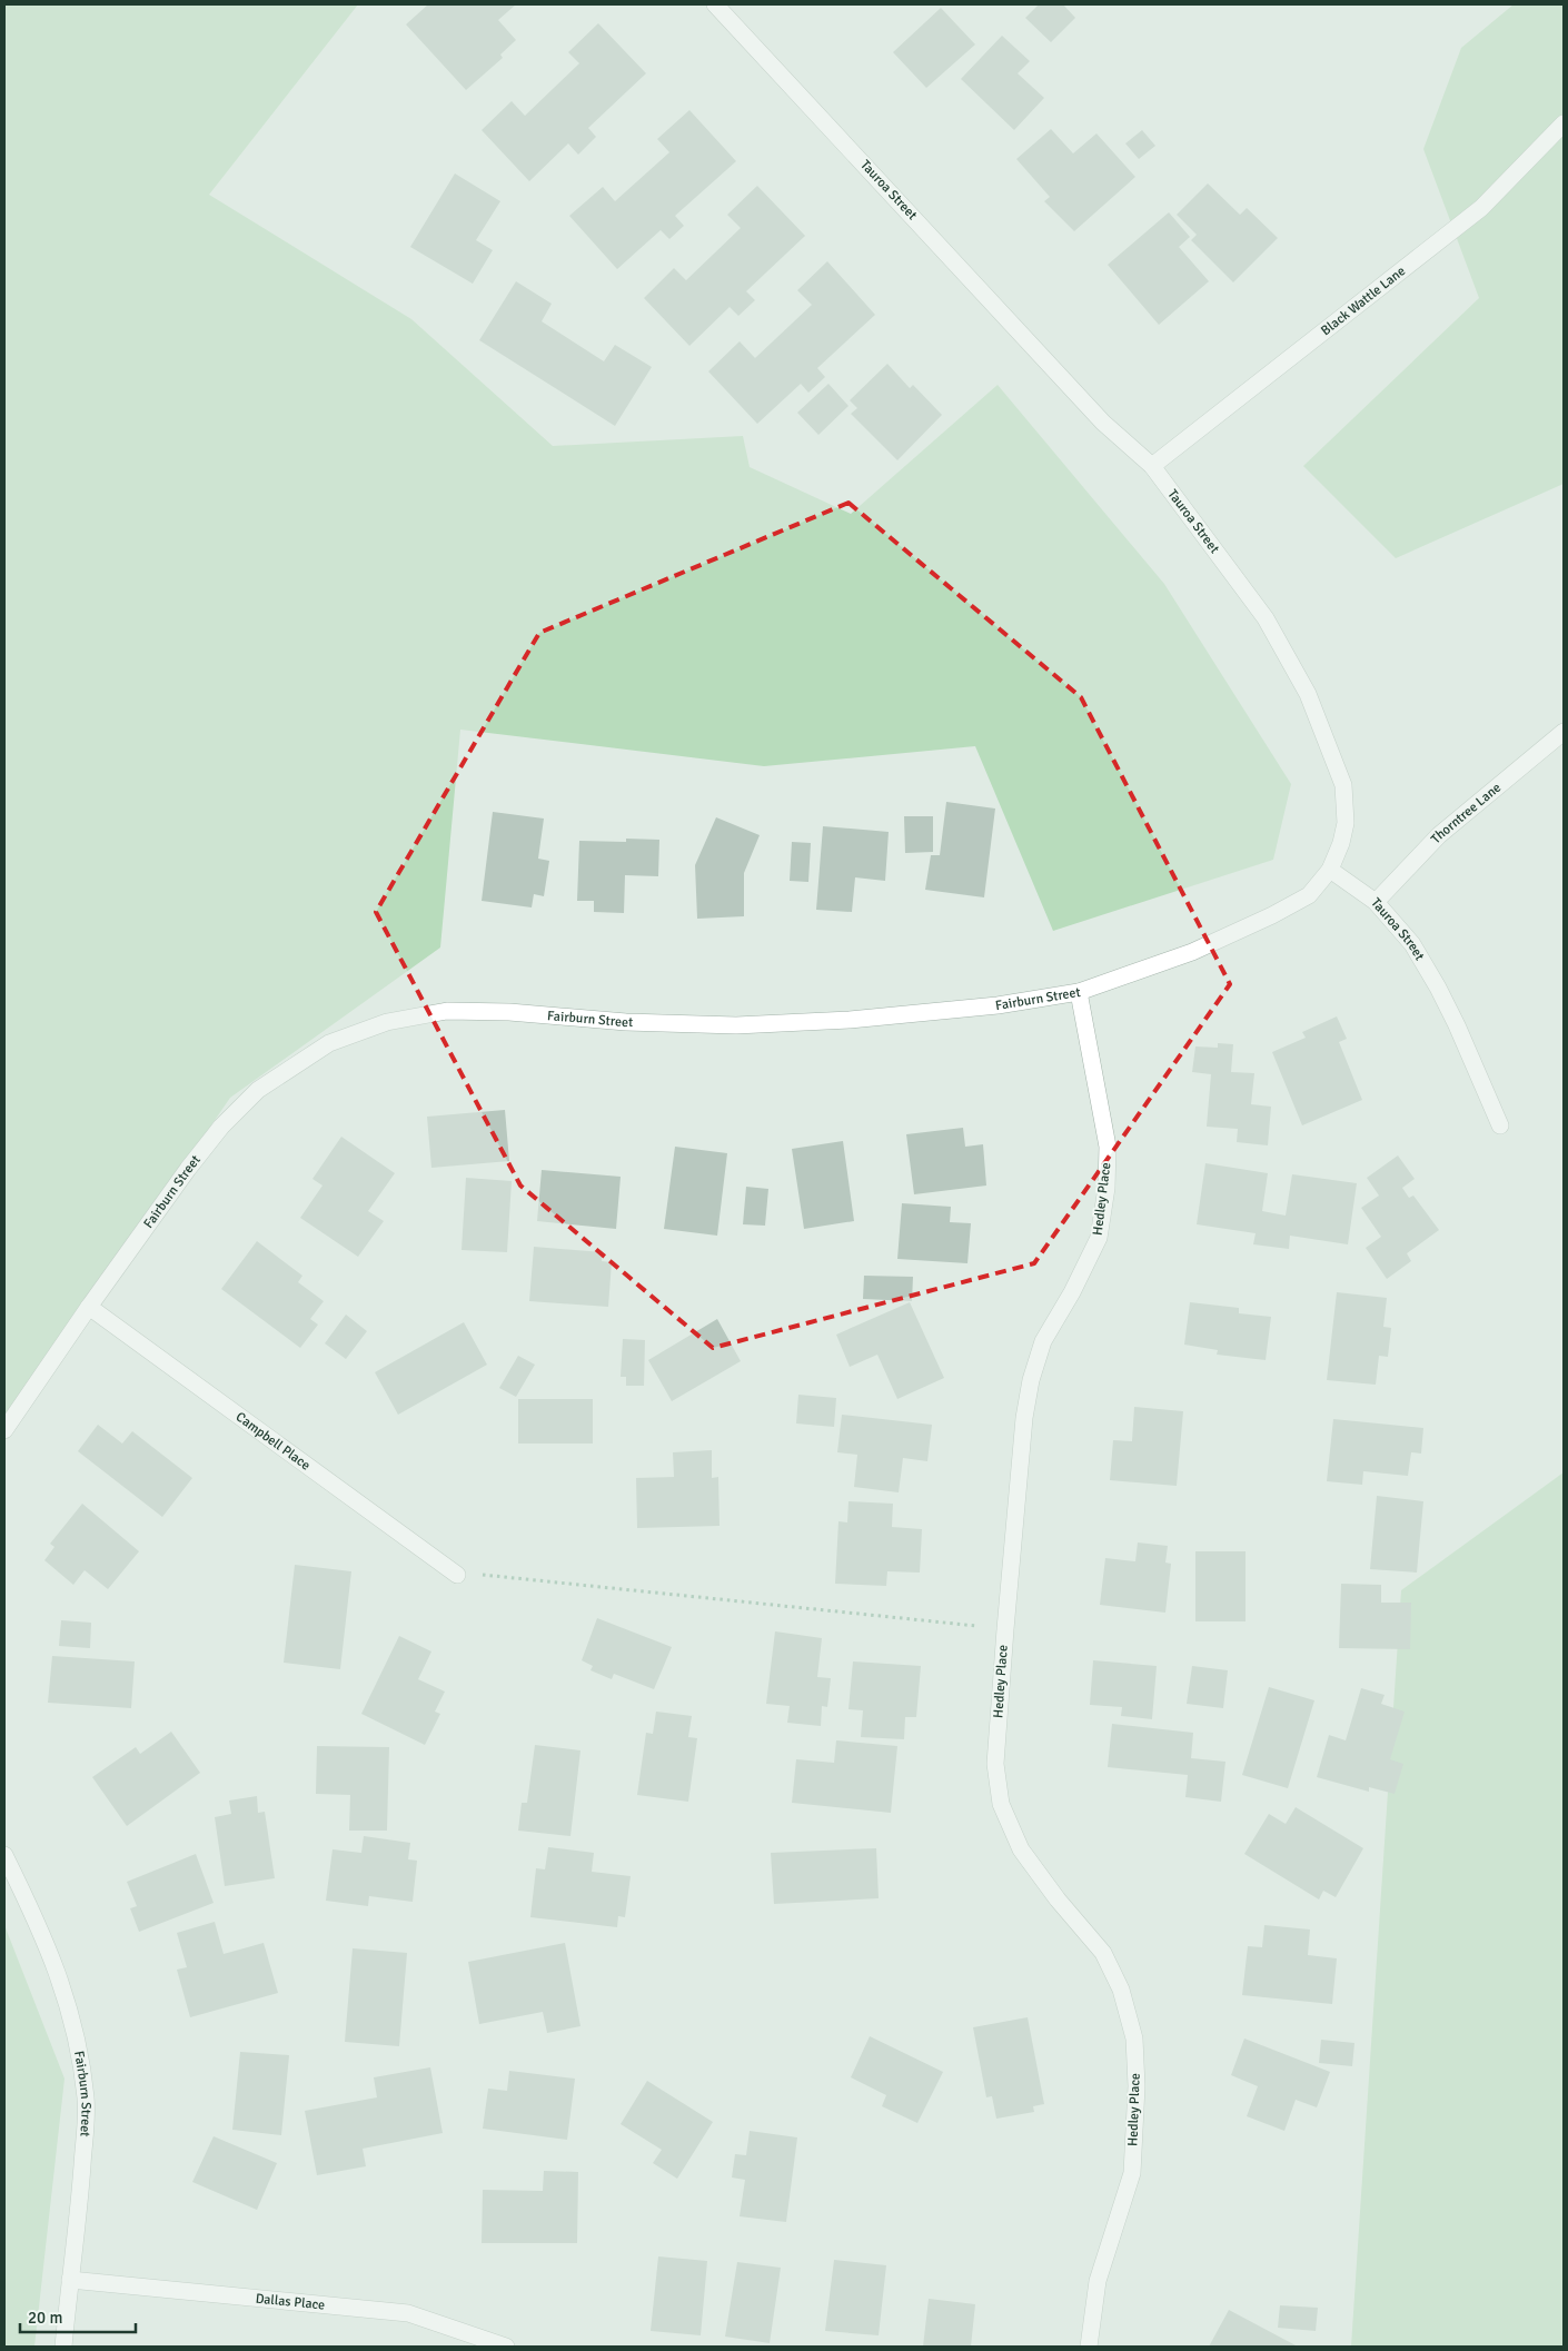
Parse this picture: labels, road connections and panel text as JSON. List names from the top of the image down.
{
  "streets": {
    "street": [
      "Tauroa Street",
      "Black Wattle Lane",
      "Thorntree Lane",
      "Fairburn Street",
      "Hedley Place",
      "Campbell Place",
      "Dallas Place"
    ]
  },
  "crossings": [
    ["Tauroa Street", "Black Wattle Lane"],
    ["Tauroa Street", "Thorntree Lane"],
    ["Tauroa Street", "Fairburn Street"],
    ["Fairburn Street", "Hedley Place"],
    ["Fairburn Street", "Campbell Place"],
    ["Fairburn Street", "Dallas Place"]
  ],
  "scale_bar": "20 m"
}
